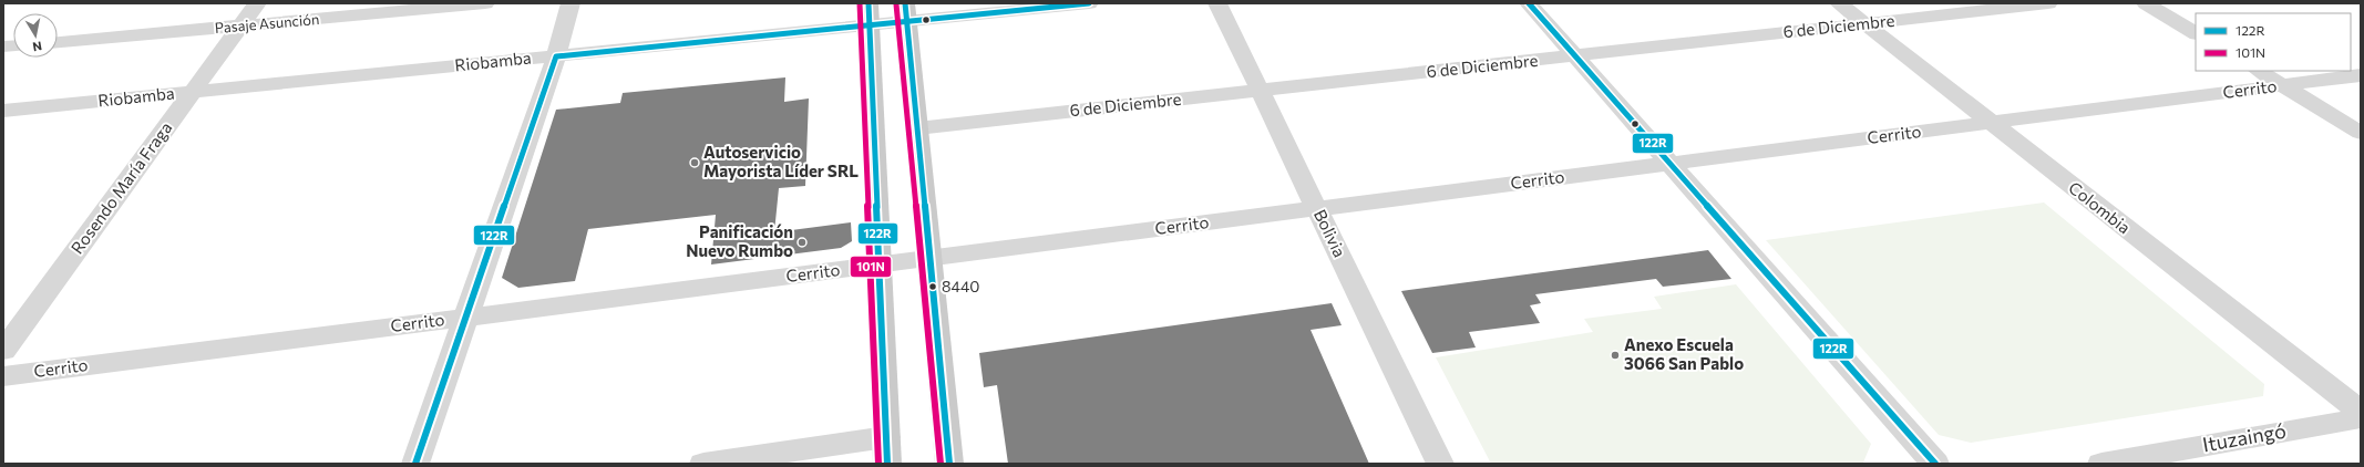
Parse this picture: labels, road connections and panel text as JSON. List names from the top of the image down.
{
  "streets": {
    "street": [
      "Pasaje Asunción",
      "6 de Diciembre",
      "Riobamba",
      "Cerrito",
      "Rosendo María Fraga",
      "Colombia",
      "Bolivia",
      "Ituzaingó"
    ]
  },
  "crossings": [
    ["Pasaje Asunción", "Rosendo María Fraga"],
    ["6 de Diciembre", "Colombia"],
    ["6 de Diciembre", "Bolivia"],
    ["Riobamba", "Rosendo María Fraga"],
    ["Cerrito", "Colombia"],
    ["Cerrito", "Bolivia"]
  ],
  "places": [
    "Autoservicio Mayorista Líder SRL",
    "Panificación Nuevo Rumbo",
    "8440",
    "Anexo Escuela 3066 San Pablo"
  ],
  "lines": ["transit line 122R", "transit line 101N"],
  "legend": ["122R", "101N"],
  "north": "bottom"
}
